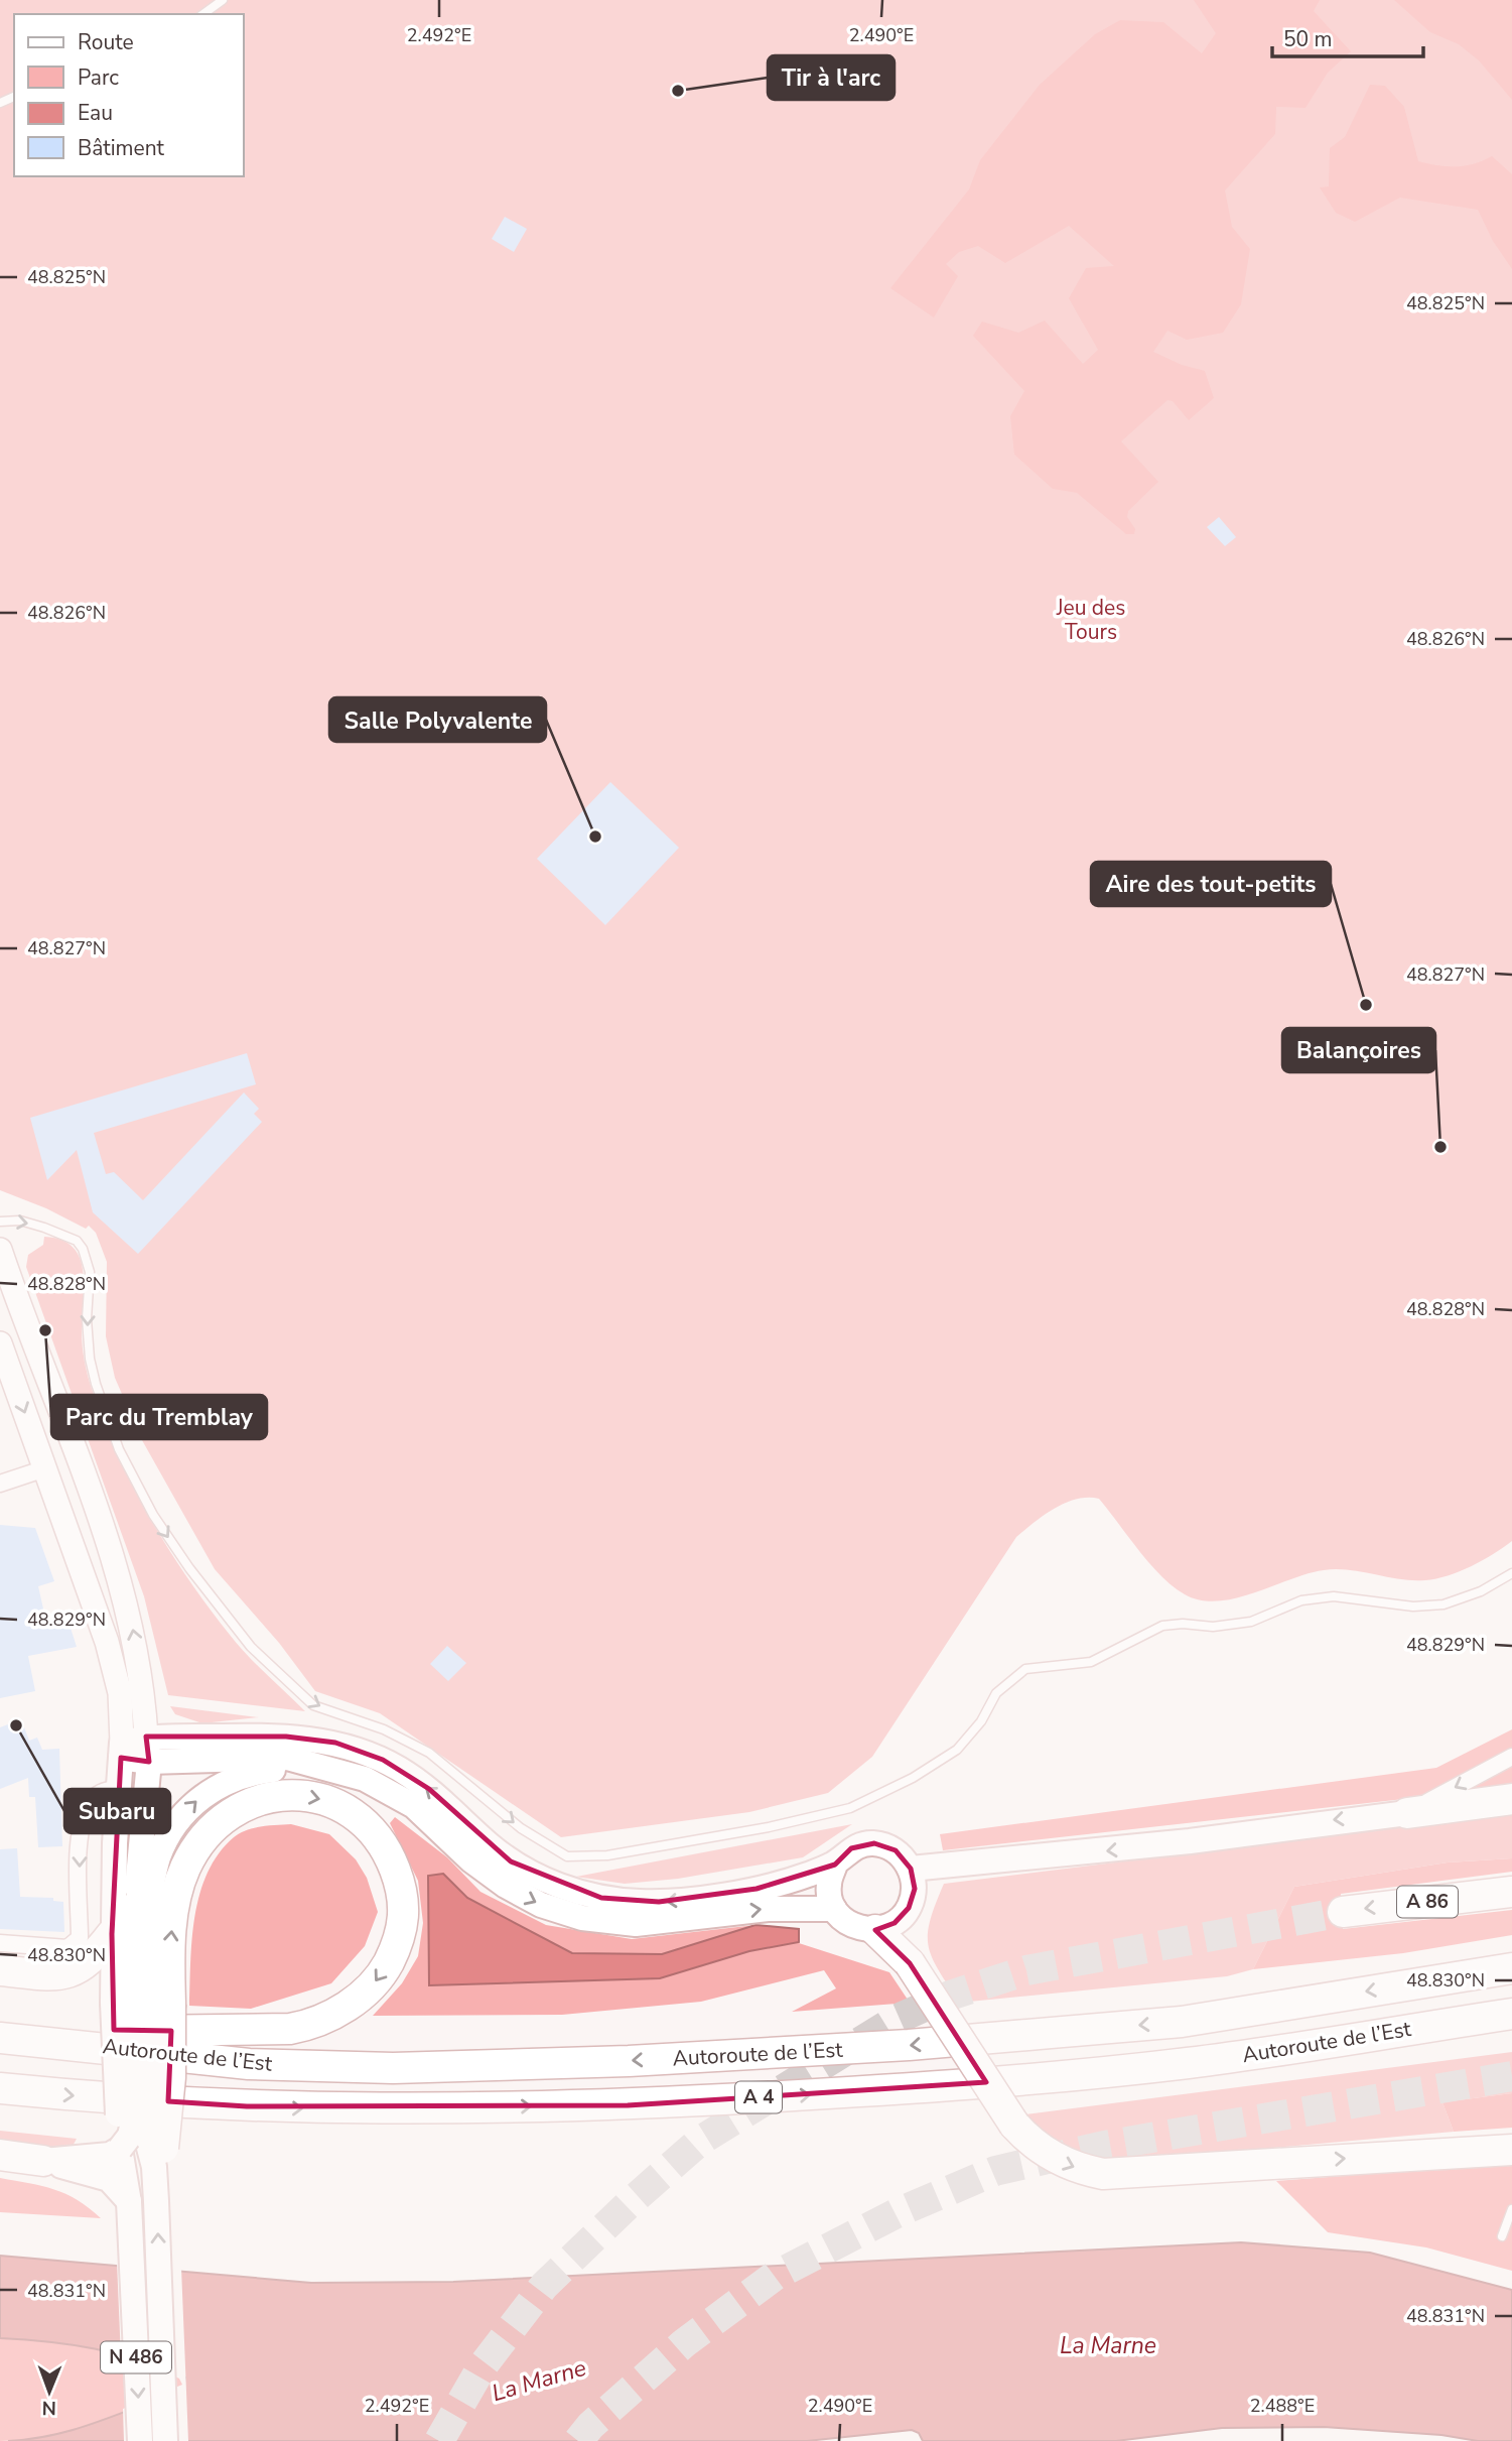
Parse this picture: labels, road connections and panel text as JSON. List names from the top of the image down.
{
  "streets": {
    "highway": ["A 86", "Autoroute de l’Est", "A 4"],
    "main road": ["N 486"]
  },
  "water": ["La Marne"],
  "parks": ["Jeu des Tours"],
  "places": [
    "Tir à l'arc",
    "Salle Polyvalente",
    "Aire des tout-petits",
    "Balançoires",
    "Parc du Tremblay",
    "Subaru"
  ],
  "legend": [
    "Route",
    "Parc",
    "Eau",
    "Bâtiment"
  ],
  "scale_bar": "50 m",
  "north": "bottom",
  "coordinates": [
    "2.492°E",
    "2.490°E",
    "48.825°N",
    "48.826°N",
    "48.827°N",
    "48.828°N",
    "48.829°N",
    "48.830°N",
    "48.831°N",
    "2.488°E"
  ]
}
